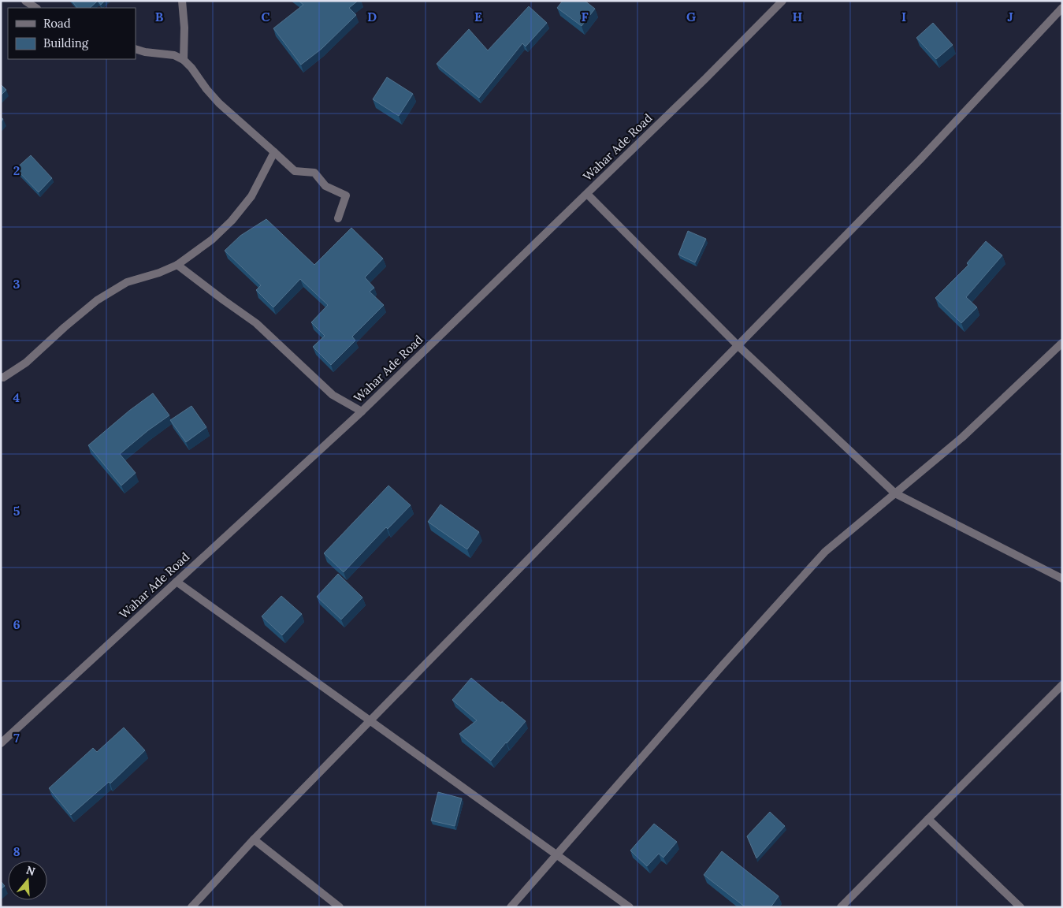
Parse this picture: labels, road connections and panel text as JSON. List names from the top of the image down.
{
  "streets": {
    "street": ["Wahar Ade Road"]
  },
  "legend": ["Road", "Building"],
  "north": "top",
  "grid": {
    "columns": [
      "B",
      "C",
      "D",
      "E",
      "F",
      "G",
      "H",
      "I",
      "J"
    ],
    "rows": [
      "2",
      "3",
      "4",
      "5",
      "6",
      "7",
      "8"
    ]
  }
}
